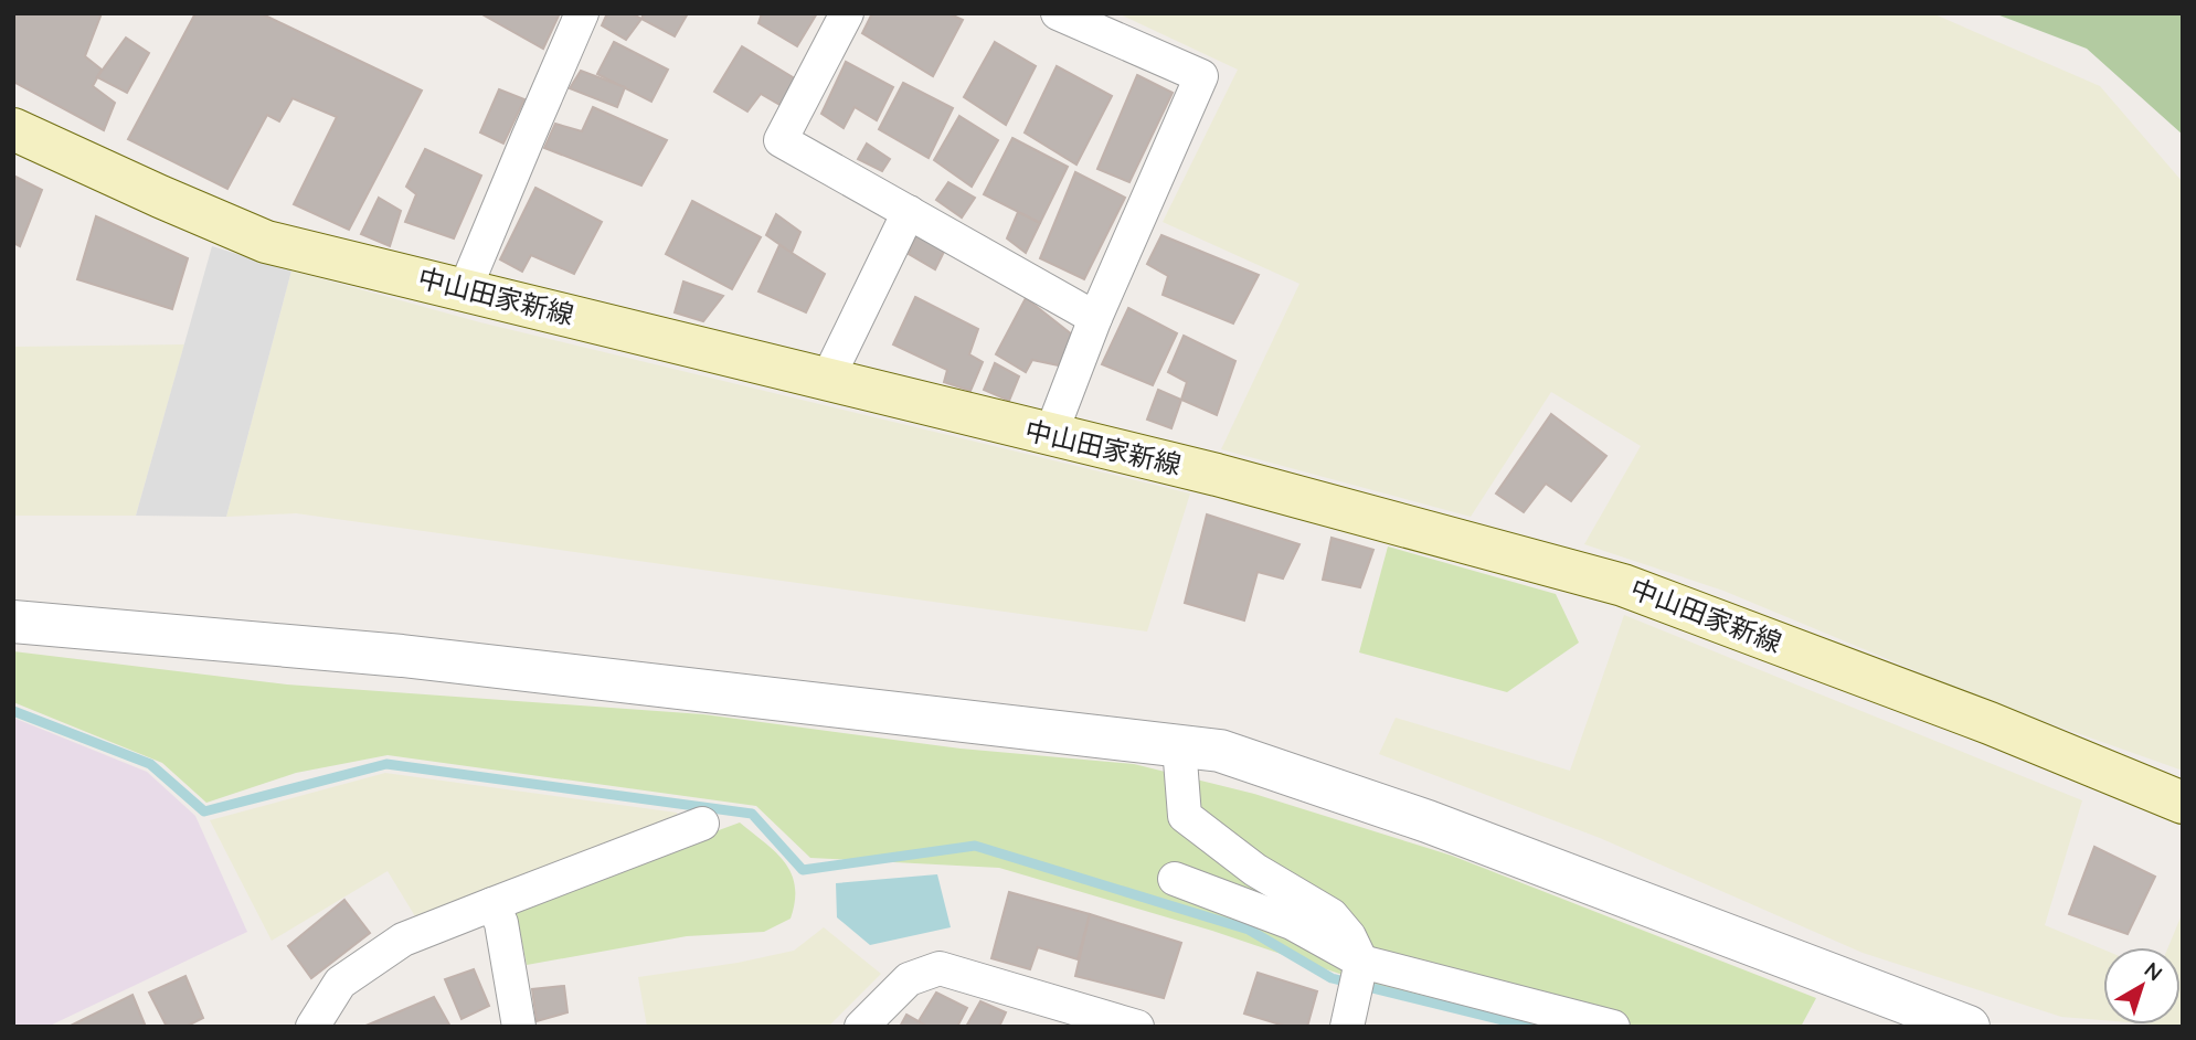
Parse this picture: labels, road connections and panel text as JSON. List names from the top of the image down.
{
  "streets": {
    "main road": ["中山田家新線"]
  },
  "north": "top right"
}
